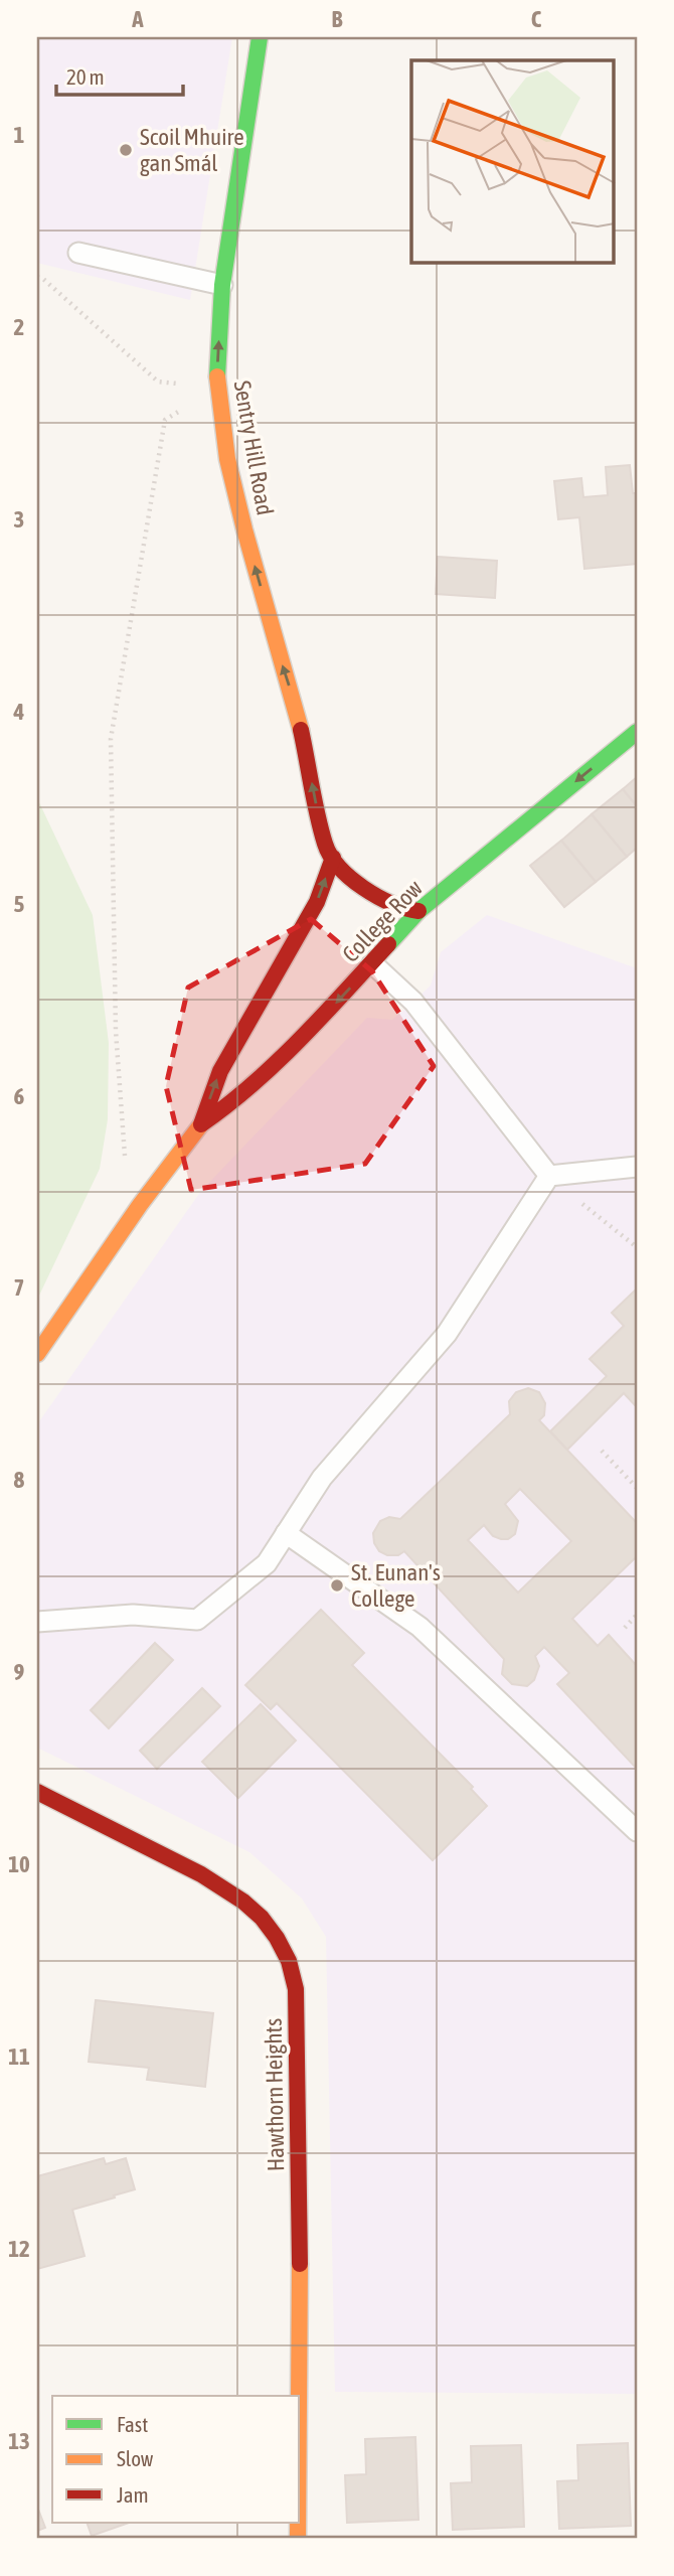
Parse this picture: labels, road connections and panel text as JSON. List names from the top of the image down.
{
  "streets": {
    "street": ["Sentry Hill Road", "College Row", "Hawthorn Heights"]
  },
  "crossings": [
    ["Sentry Hill Road", "College Row"]
  ],
  "one_way": ["Sentry Hill Road"],
  "places": ["Scoil Mhuire gan Smál", "St. Eunan's College"],
  "legend": ["Fast", "Slow", "Jam"],
  "scale_bar": "20 m",
  "grid": {
    "columns": ["A", "B", "C"],
    "rows": [
      "1",
      "2",
      "3",
      "4",
      "5",
      "6",
      "7",
      "8",
      "9",
      "10",
      "11",
      "12",
      "13"
    ]
  }
}
